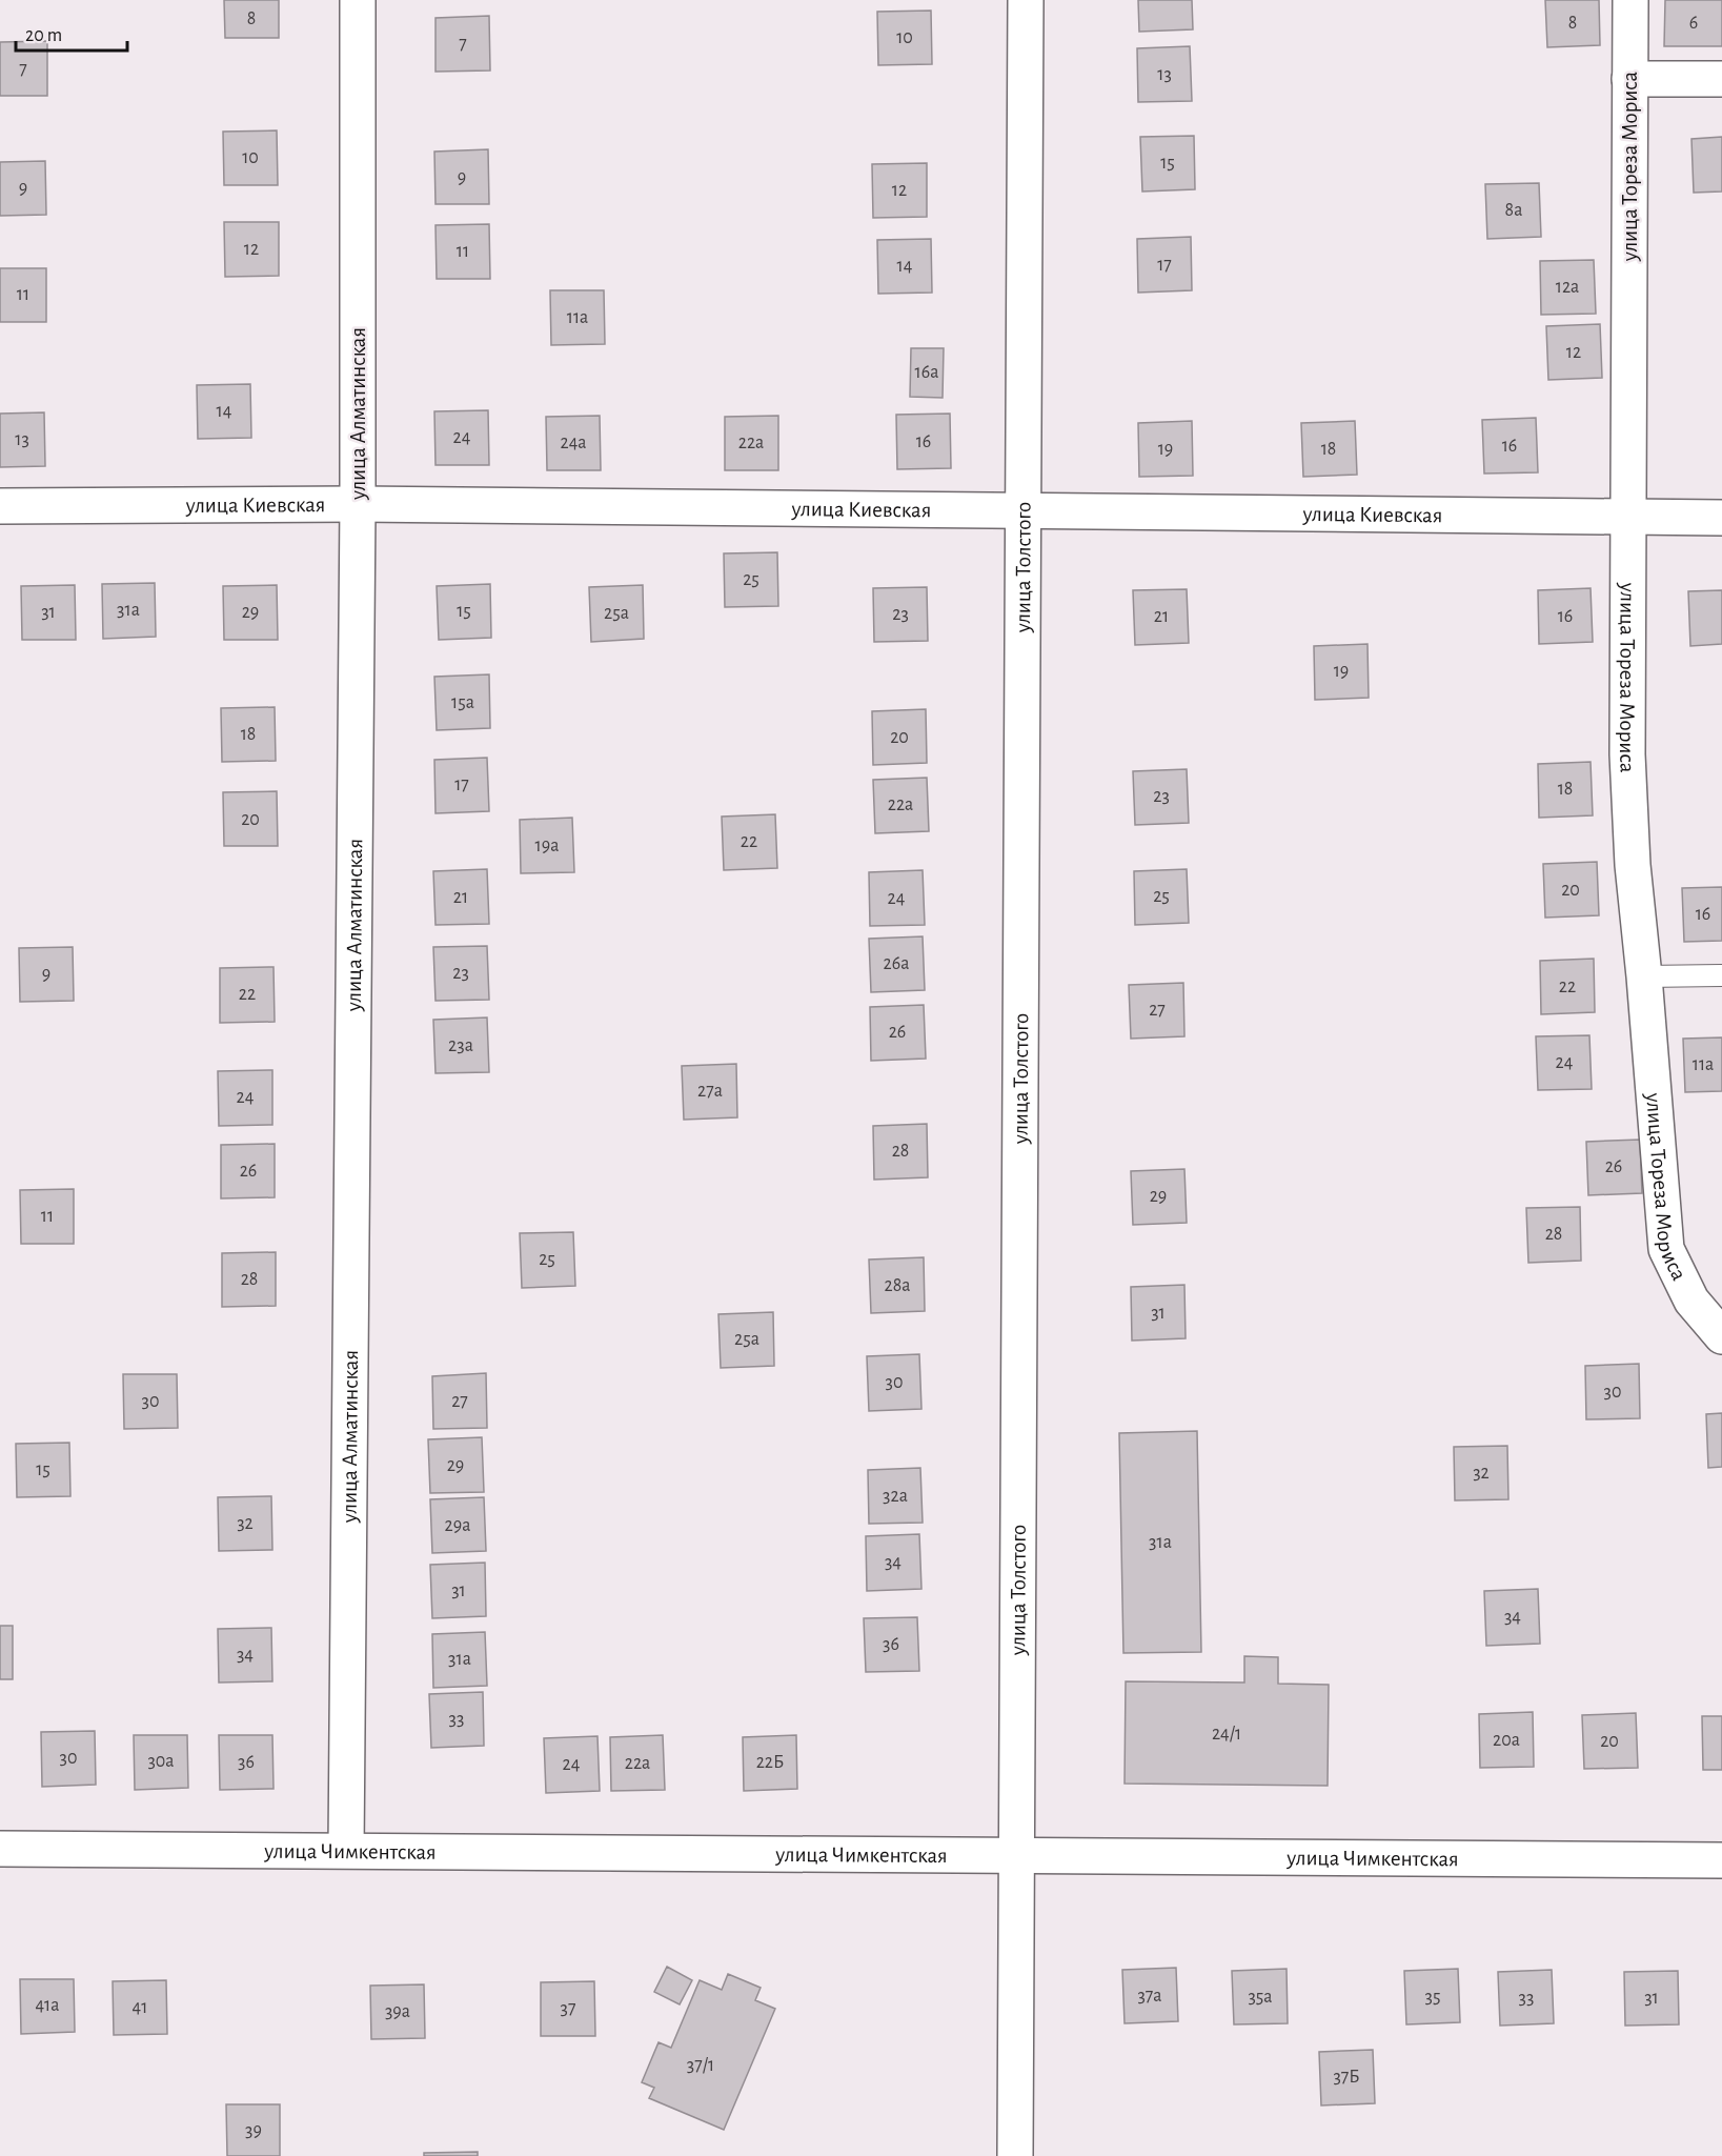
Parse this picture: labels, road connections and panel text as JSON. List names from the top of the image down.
{
  "streets": {
    "street": [
      "улица Тореза Мориса",
      "улица Алматинская",
      "улица Киевская",
      "улица Толстого",
      "улица Чимкентская"
    ]
  },
  "crossings": [
    ["улица Тореза Мориса", "улица Киевская"],
    ["улица Алматинская", "улица Киевская"],
    ["улица Алматинская", "улица Чимкентская"],
    ["улица Киевская", "улица Толстого"],
    ["улица Толстого", "улица Чимкентская"]
  ],
  "house_numbers": [
    "8",
    "8",
    "6",
    "10",
    "7",
    "7",
    "13",
    "10",
    "15",
    "9",
    "9",
    "12",
    "8а",
    "12",
    "11",
    "17",
    "14",
    "12а",
    "11",
    "11а",
    "12",
    "16а",
    "14",
    "24",
    "13",
    "16",
    "24а",
    "22а",
    "16",
    "19",
    "18",
    "25",
    "31а",
    "15",
    "31",
    "29",
    "25а",
    "23",
    "21",
    "16",
    "19",
    "15а",
    "18",
    "20",
    "17",
    "18",
    "23",
    "22а",
    "20",
    "22",
    "19а",
    "20",
    "25",
    "21",
    "24",
    "16",
    "26а",
    "23",
    "9",
    "22",
    "22",
    "27",
    "26",
    "23а",
    "24",
    "11а",
    "27а",
    "24",
    "28",
    "26",
    "26",
    "29",
    "11",
    "28",
    "25",
    "28",
    "28а",
    "31",
    "25а",
    "30",
    "30",
    "30",
    "27",
    "29",
    "15",
    "32",
    "32а",
    "32",
    "29а",
    "31а",
    "34",
    "31",
    "34",
    "36",
    "34",
    "31а",
    "33",
    "24/1",
    "20а",
    "20",
    "30",
    "30а",
    "36",
    "22Б",
    "22а",
    "24",
    "37а",
    "35а",
    "35",
    "33",
    "31",
    "41а",
    "41",
    "37",
    "39а",
    "37/1",
    "37Б",
    "39"
  ],
  "scale_bar": "20 m"
}
